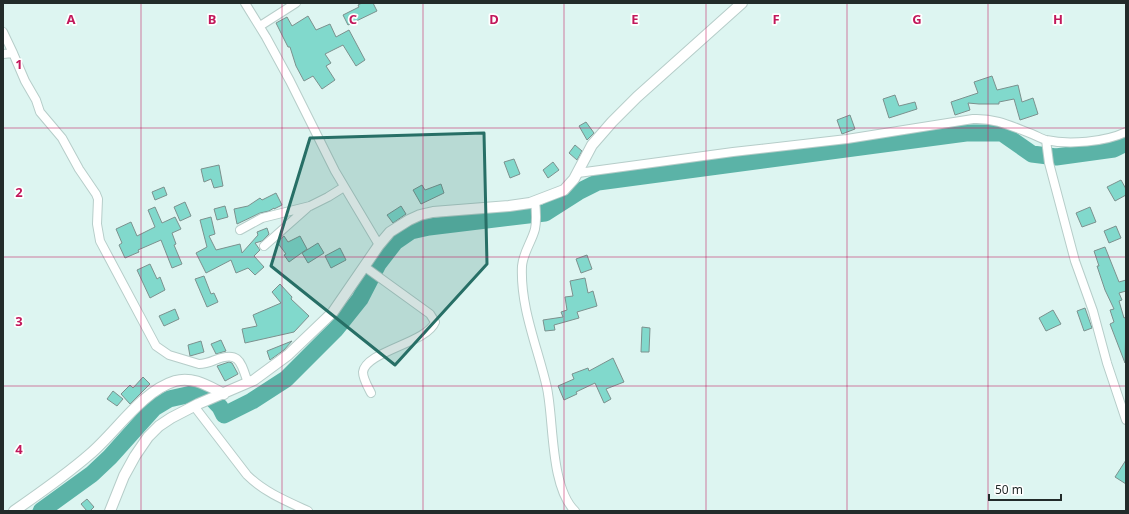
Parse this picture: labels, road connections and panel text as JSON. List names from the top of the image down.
{
  "scale_bar": "50 m",
  "grid": {
    "columns": [
      "A",
      "B",
      "C",
      "D",
      "E",
      "F",
      "G",
      "H"
    ],
    "rows": [
      "1",
      "2",
      "3",
      "4"
    ]
  }
}
